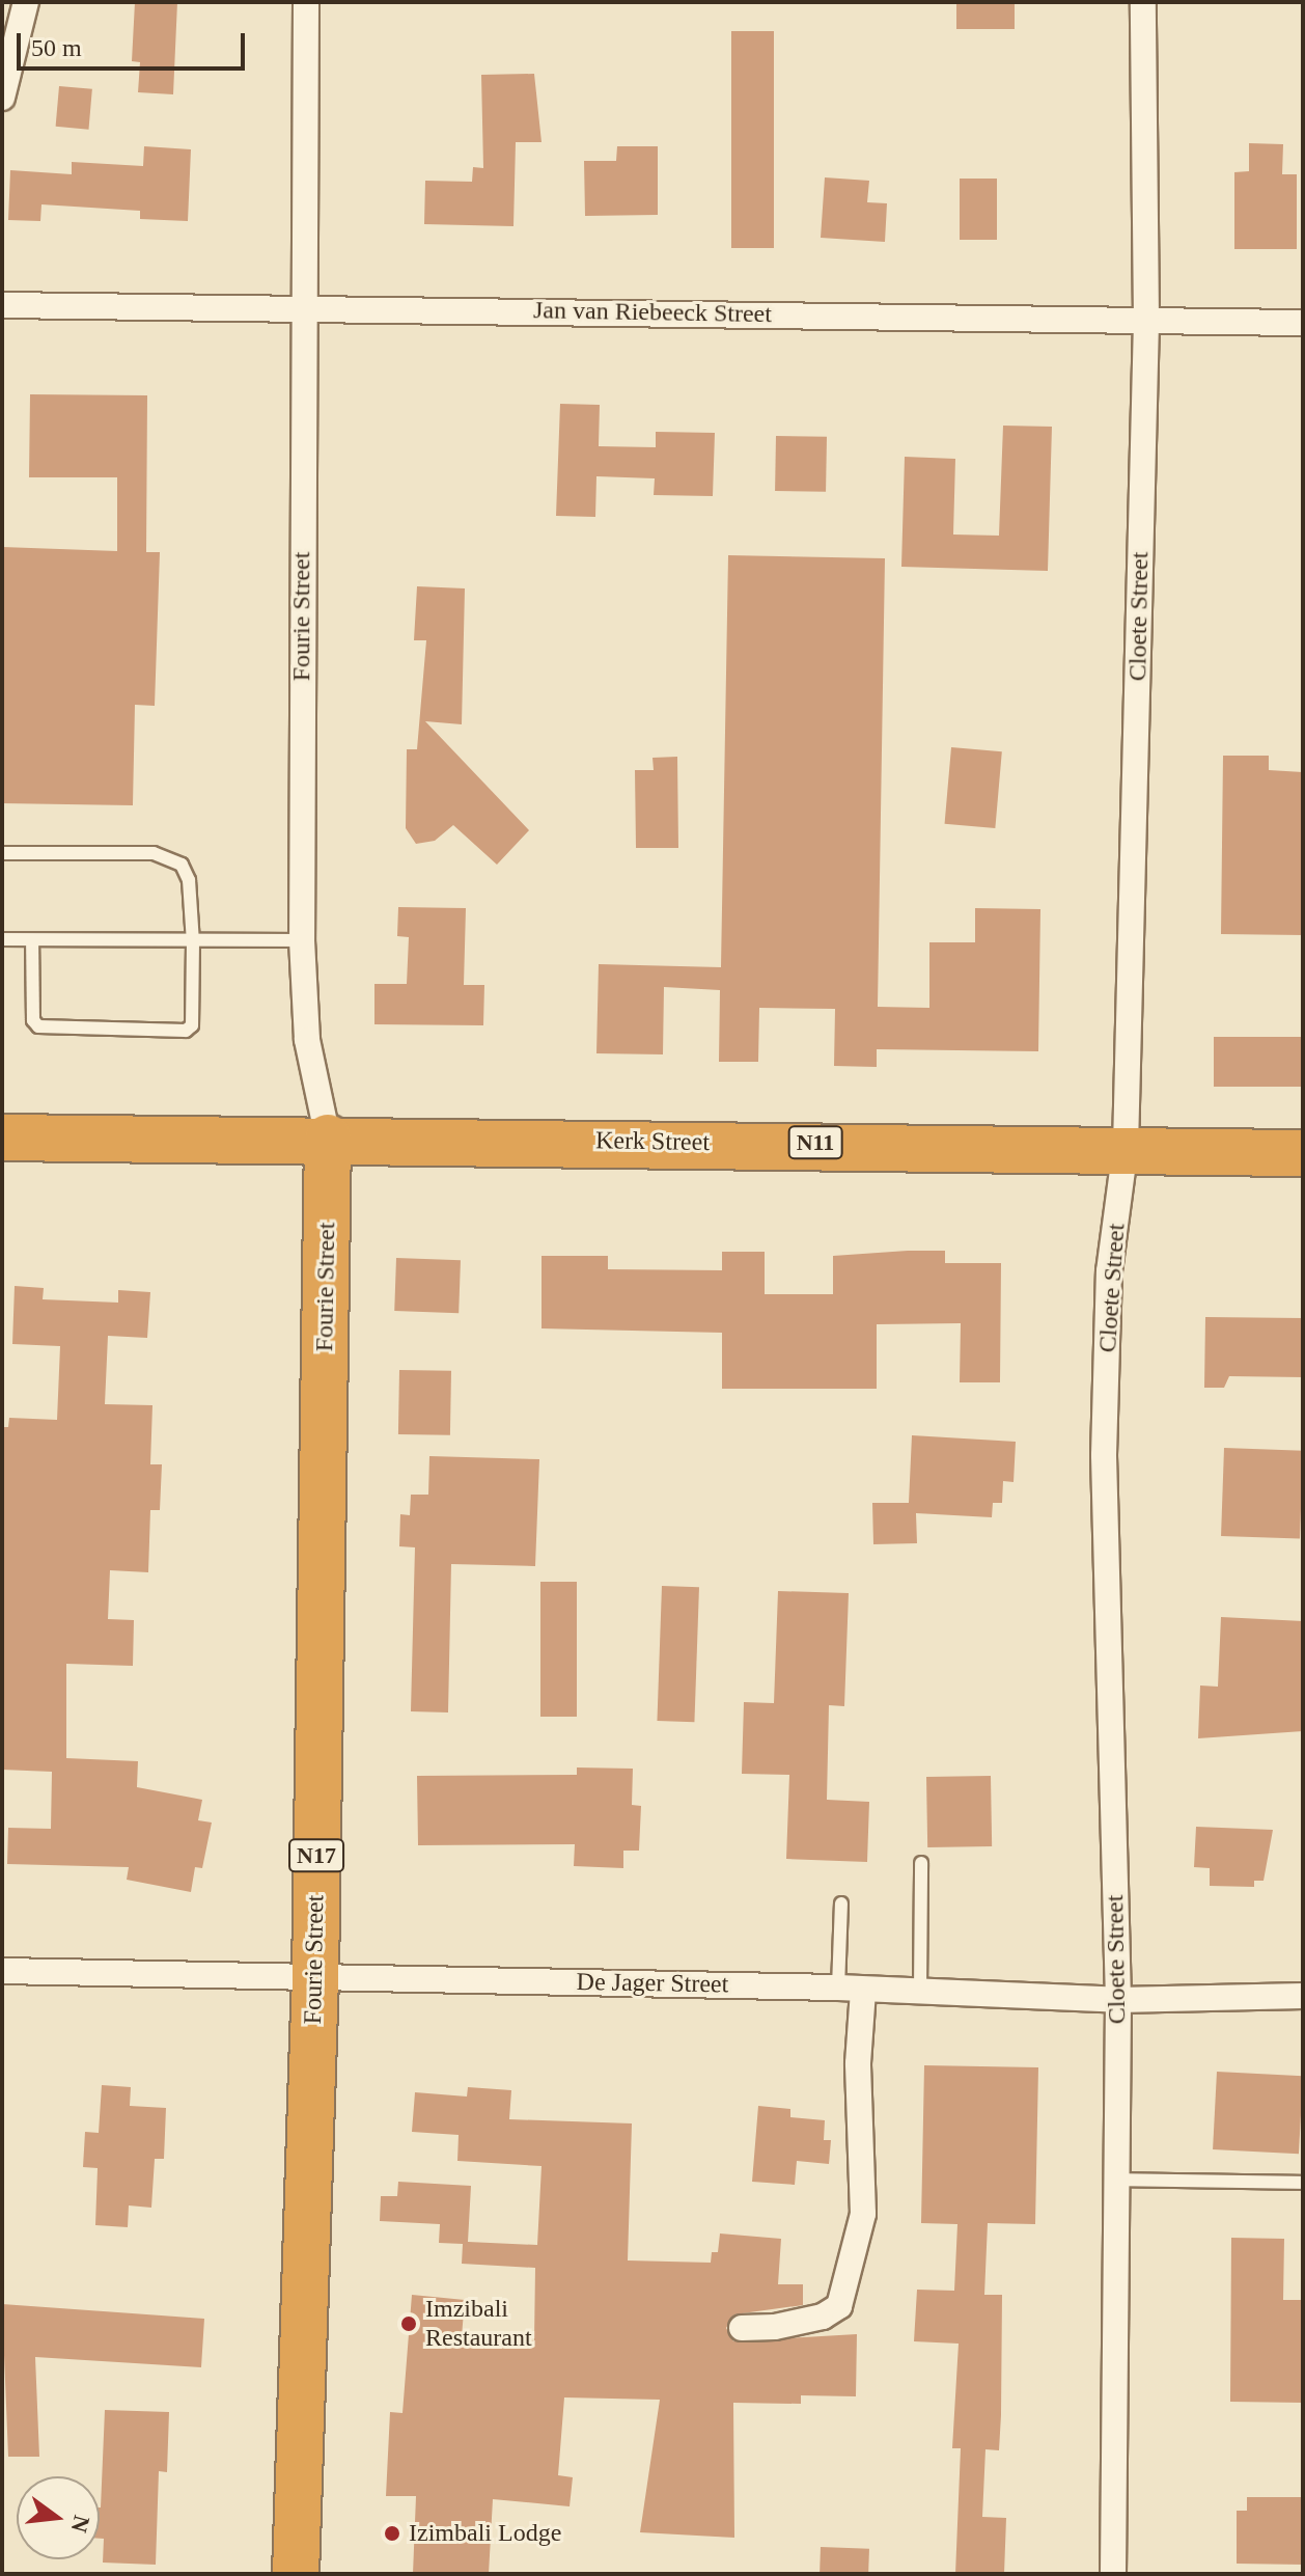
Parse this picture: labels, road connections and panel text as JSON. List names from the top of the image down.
{
  "streets": {
    "highway": [
      "Fourie Street",
      "Kerk Street",
      "N11",
      "N17"
    ],
    "street": ["Jan van Riebeeck Street", "Cloete Street", "De Jager Street"]
  },
  "crossings": [
    ["Jan van Riebeeck Street", "Fourie Street"],
    ["Jan van Riebeeck Street", "Cloete Street"],
    ["Fourie Street", "Kerk Street"],
    ["Fourie Street", "De Jager Street"],
    ["Cloete Street", "Kerk Street"],
    ["Cloete Street", "De Jager Street"]
  ],
  "places": ["Imzibali Restaurant", "Izimbali Lodge"],
  "scale_bar": "50 m",
  "north": "right"
}
